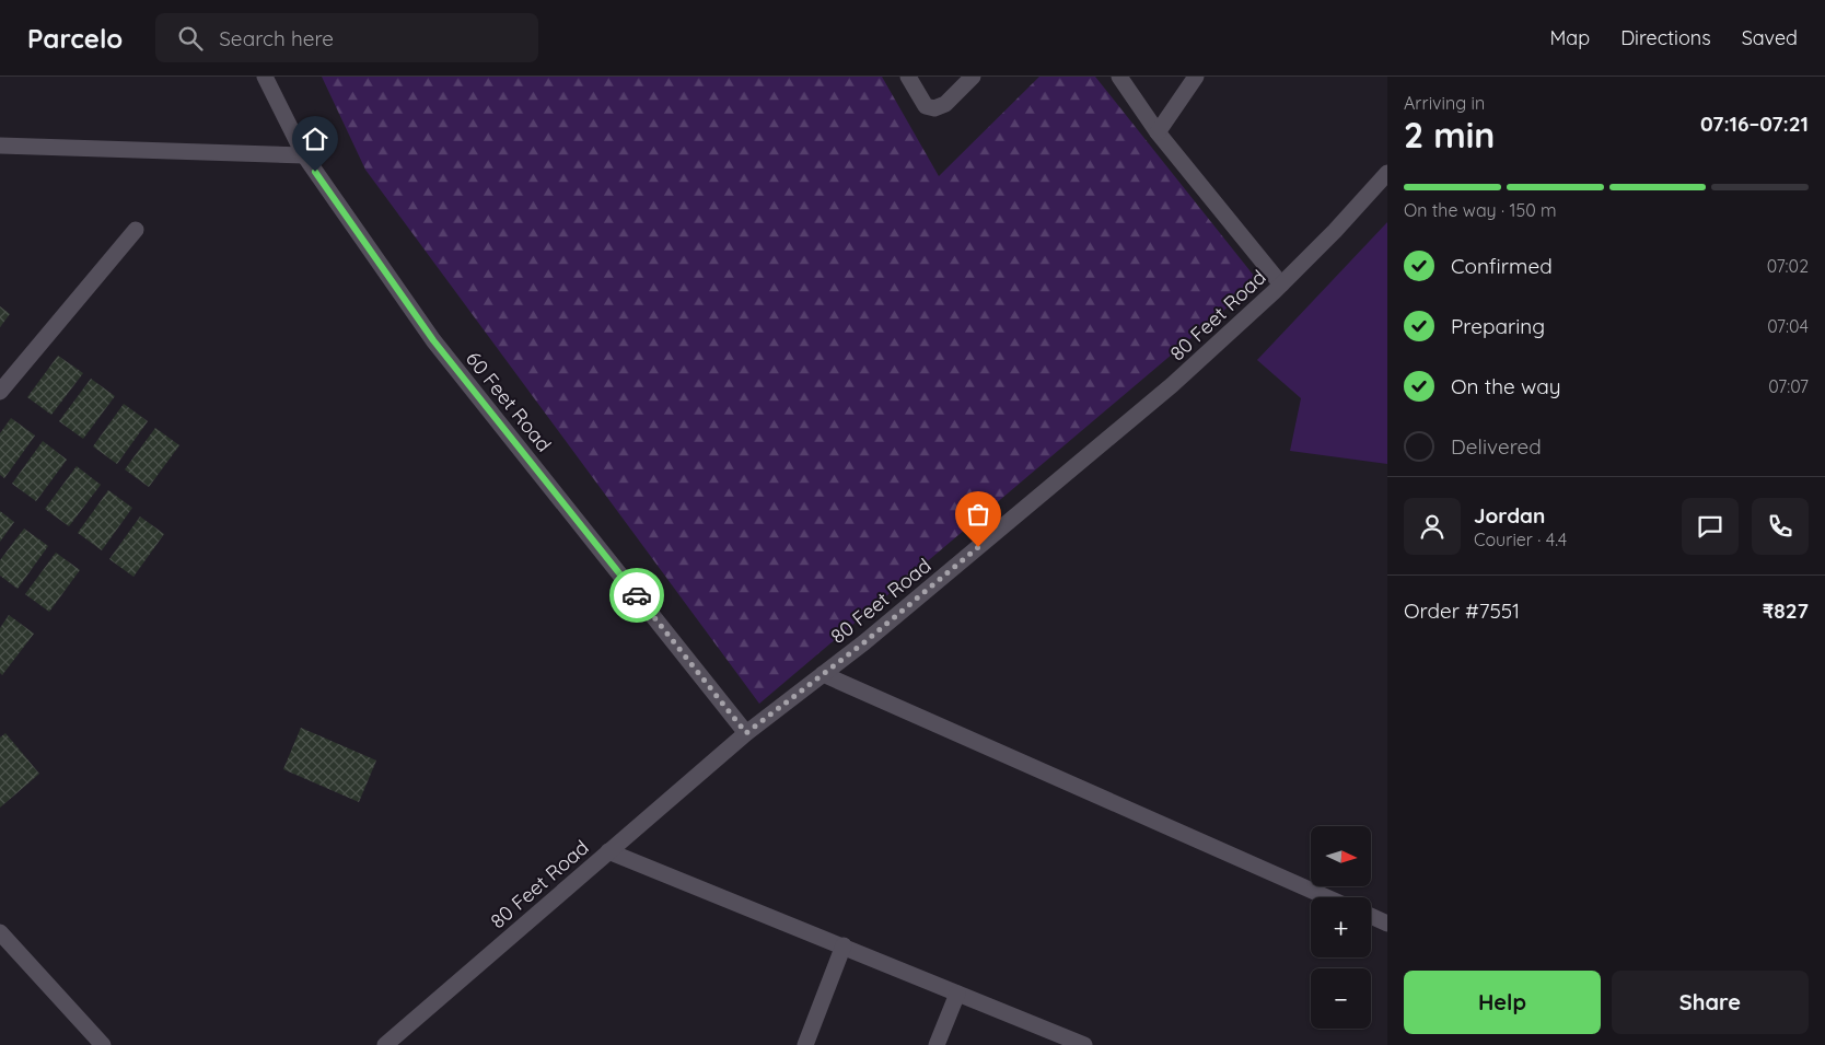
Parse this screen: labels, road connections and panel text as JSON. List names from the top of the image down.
{
  "streets": {
    "street": ["80 Feet Road", "60 Feet Road"]
  },
  "crossings": [
    ["80 Feet Road", "60 Feet Road"]
  ],
  "north": "right",
  "page": {
    "header": "Parcelo",
    "search": "Search here",
    "nav": ["Map", "Directions", "Saved"],
    "heading": ["2 min", "Arriving in", "07:16–07:21"],
    "panel": [
      "Jordan",
      "Courier · 4.4",
      "Order #7551",
      "₹827"
    ],
    "bar": "On the way · 150 m",
    "list": [
      ["Confirmed", "07:02"],
      ["Preparing", "07:04"],
      ["On the way", "07:07"],
      "Delivered"
    ],
    "map_buttons": ["+", "−"],
    "buttons": ["Help", "Share"]
  }
}
